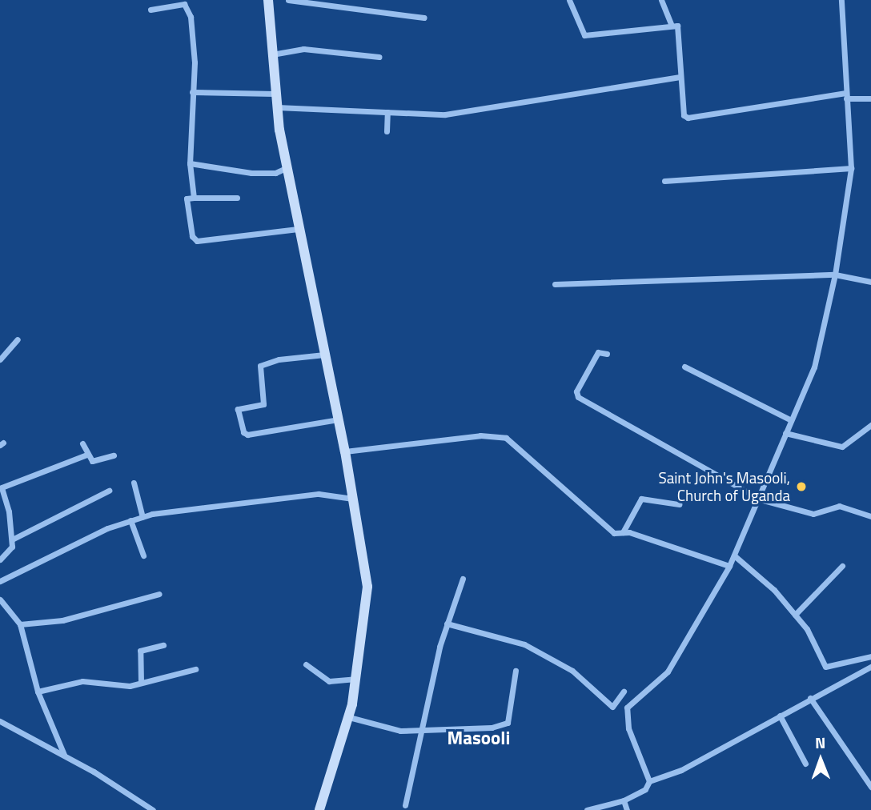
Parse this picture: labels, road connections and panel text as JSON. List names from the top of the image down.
{
  "districts": ["Masooli"],
  "places": ["Saint John's Masooli, Church of Uganda"],
  "north": "top"
}
